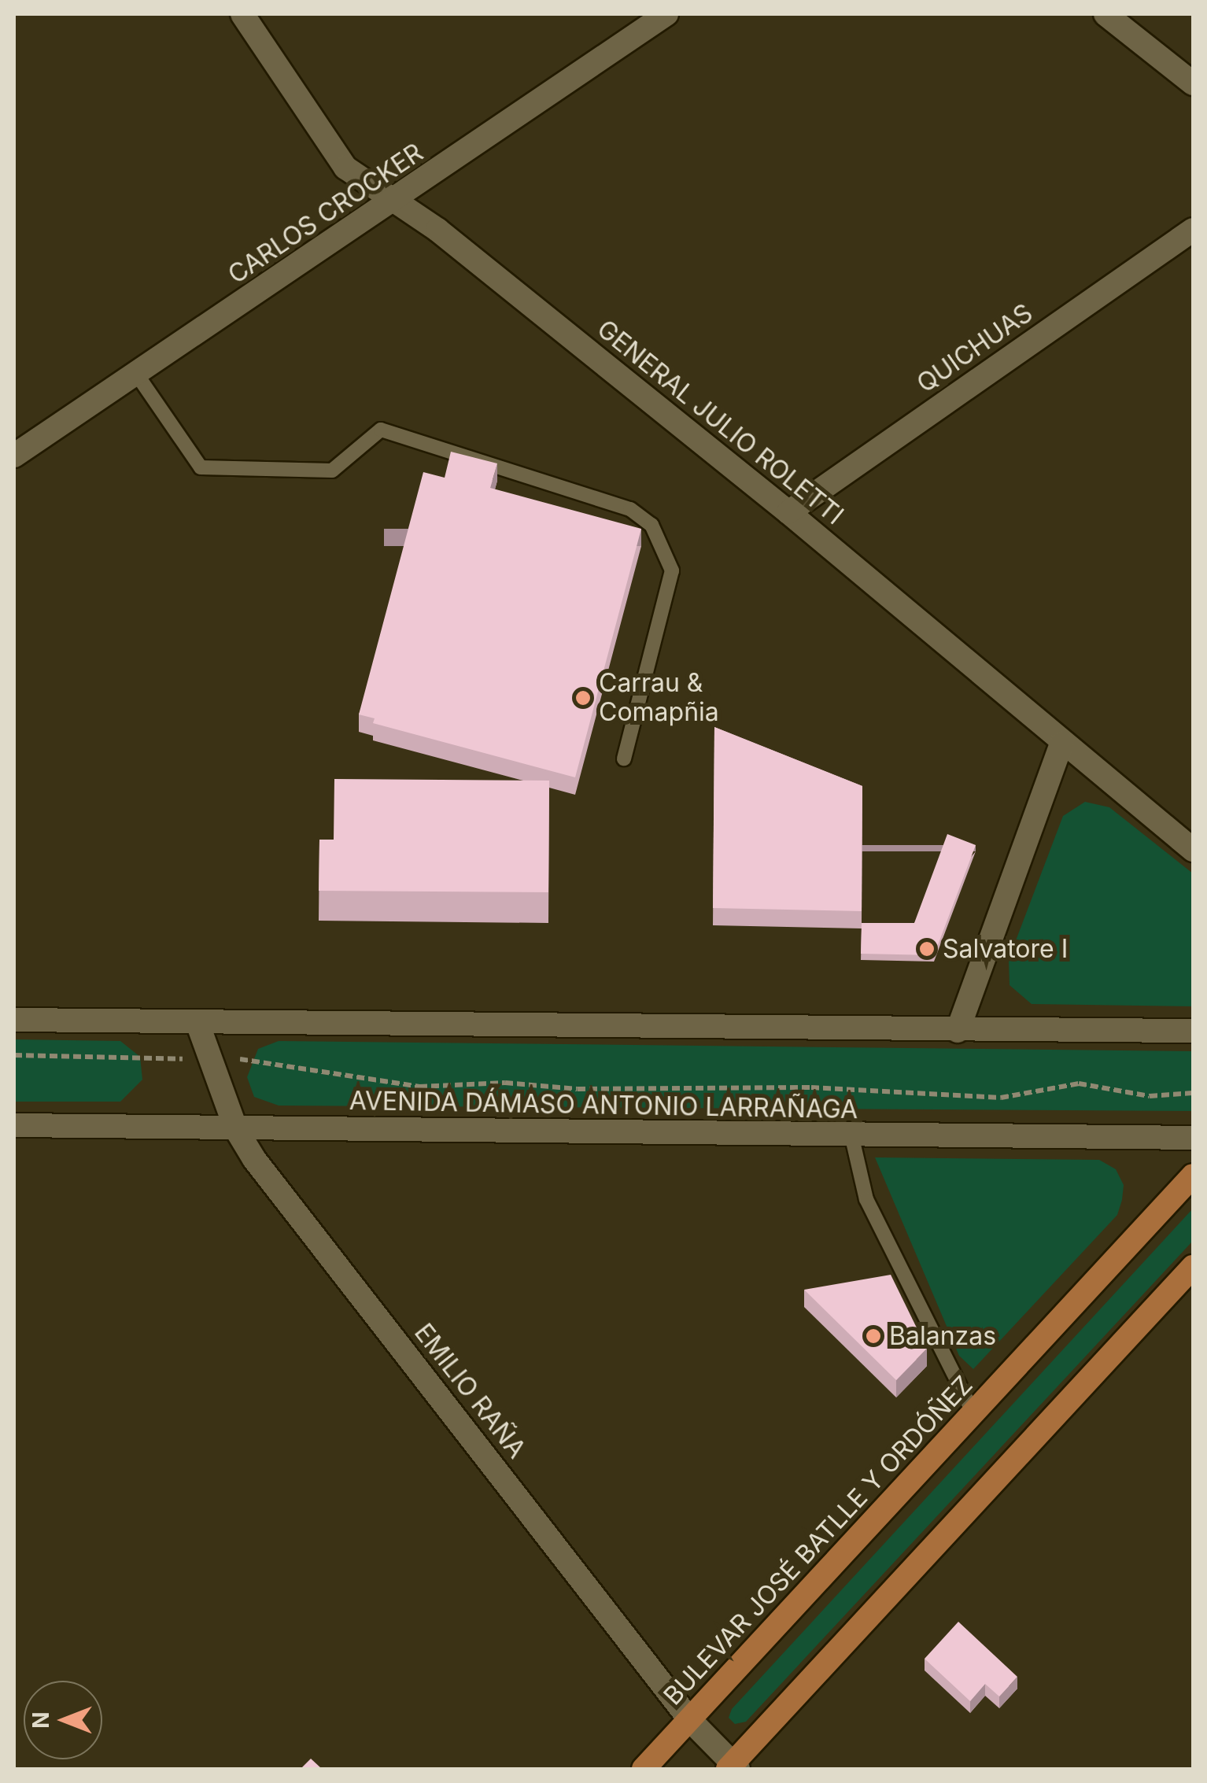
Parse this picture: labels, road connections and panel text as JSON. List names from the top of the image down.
{
  "streets": {
    "main road": ["BULEVAR JOSÉ BATLLE Y ORDÓÑEZ"],
    "street": [
      "CARLOS CROCKER",
      "QUICHUAS",
      "GENERAL JULIO ROLETTI",
      "AVENIDA DÁMASO ANTONIO LARRAÑAGA",
      "EMILIO RAÑA"
    ]
  },
  "crossings": [
    ["CARLOS CROCKER", "GENERAL JULIO ROLETTI"],
    ["QUICHUAS", "GENERAL JULIO ROLETTI"],
    ["AVENIDA DÁMASO ANTONIO LARRAÑAGA", "EMILIO RAÑA"],
    ["EMILIO RAÑA", "BULEVAR JOSÉ BATLLE Y ORDÓÑEZ"]
  ],
  "places": ["Carrau & Comapñia", "Salvatore I", "Balanzas"],
  "north": "left"
}
